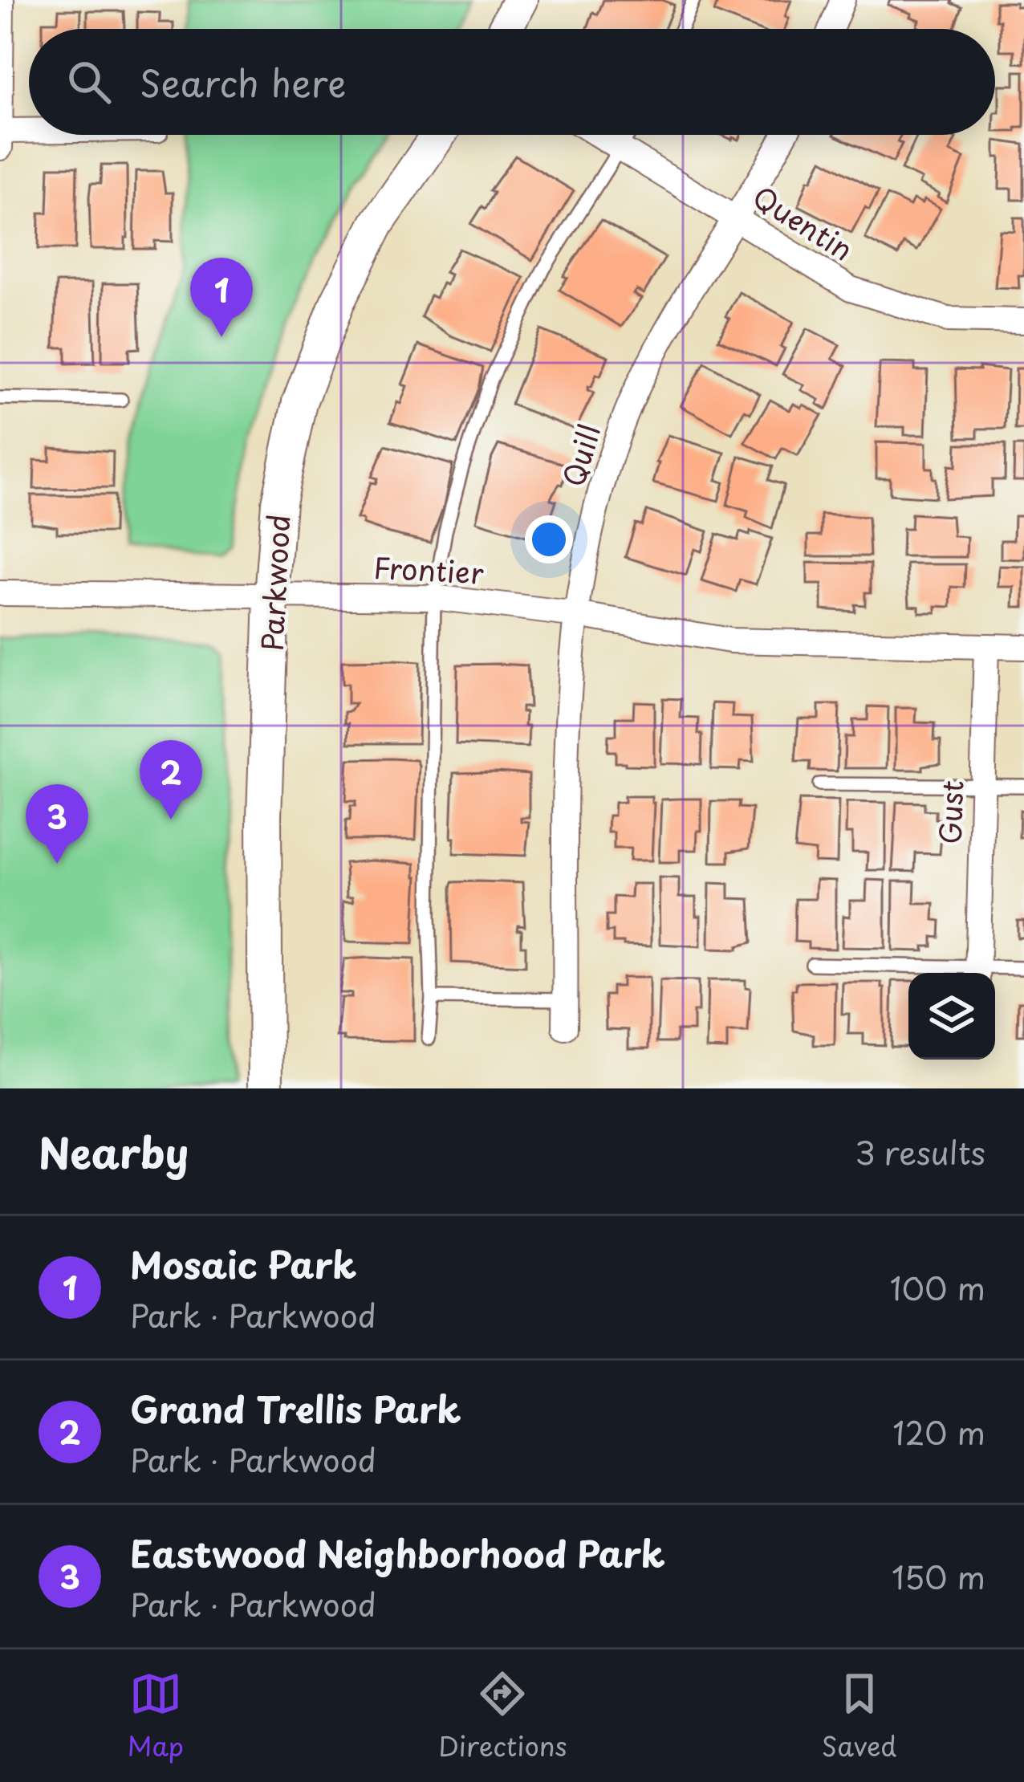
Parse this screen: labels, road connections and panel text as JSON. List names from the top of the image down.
{
  "streets": {
    "street": [
      "Quentin",
      "Quill",
      "Frontier",
      "Parkwood",
      "Gust"
    ]
  },
  "crossings": [
    ["Quentin", "Quill"],
    ["Quill", "Frontier"],
    ["Frontier", "Parkwood"],
    ["Frontier", "Gust"]
  ],
  "page": {
    "search": "Search here",
    "pins": ["1", "2", "3"],
    "heading": ["Nearby", "3 results"],
    "list": [
      {
        "mark": "1",
        "name": "Mosaic Park",
        "note": "Park · Parkwood",
        "value": "100 m"
      },
      {
        "mark": "2",
        "name": "Grand Trellis Park",
        "note": "Park · Parkwood",
        "value": "120 m"
      },
      {
        "mark": "3",
        "name": "Eastwood Neighborhood Park",
        "note": "Park · Parkwood",
        "value": "150 m"
      }
    ],
    "nav": ["Map", "Directions", "Saved"]
  }
}
